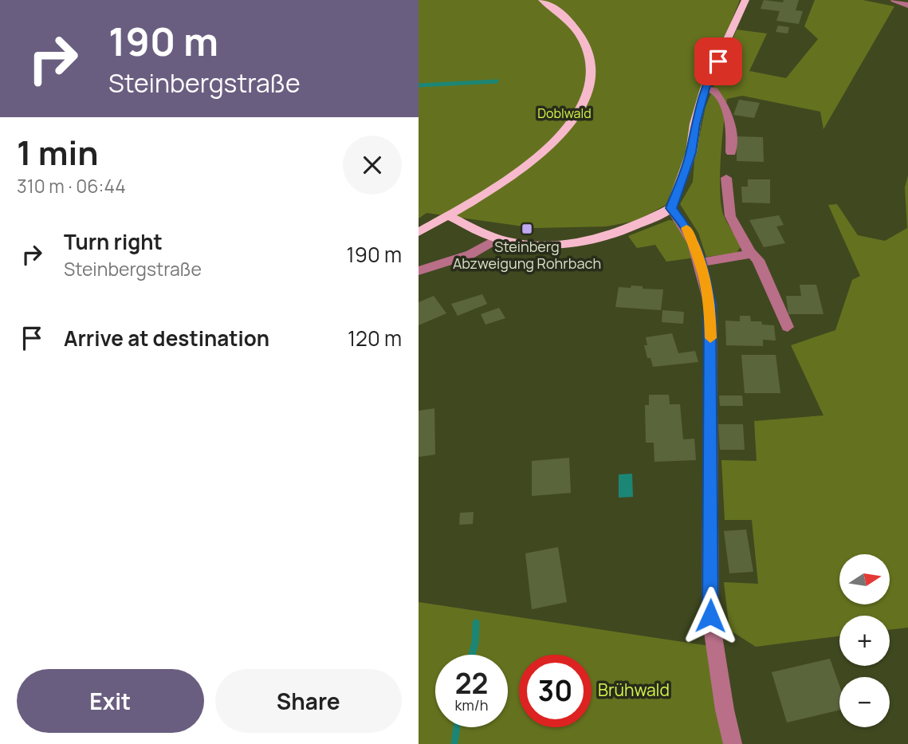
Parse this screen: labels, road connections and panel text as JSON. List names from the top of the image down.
{
  "parks": ["Doblwald", "Brühwald"],
  "places": {
    "transit": ["Steinberg Abzweigung Rohrbach"]
  },
  "north": "right",
  "page": {
    "turn": ["190 m", "Steinbergstraße"],
    "heading": ["1 min", "310 m · 06:44"],
    "list": [
      {
        "name": "Turn right",
        "note": "Steinbergstraße",
        "value": "190 m"
      },
      {
        "name": "Arrive at destination",
        "value": "120 m"
      }
    ],
    "map_buttons": ["+", "−"],
    "speed": "22 km/h",
    "limit": "30",
    "buttons": ["Exit", "Share"]
  }
}
